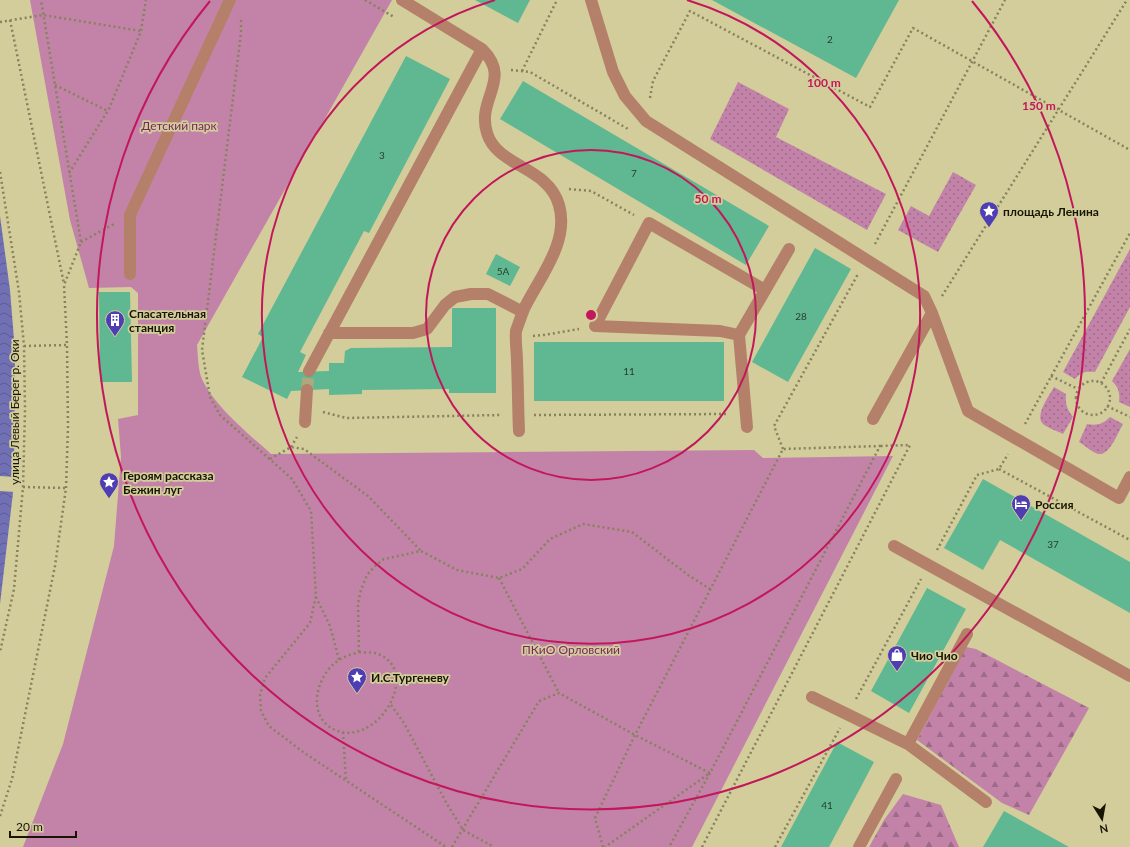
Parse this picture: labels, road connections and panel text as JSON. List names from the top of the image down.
{
  "streets": {
    "path": ["улица Левый Берег р. Оки"]
  },
  "parks": ["Детский парк", "ПКиО Орловский"],
  "places": {
    "place": ["площадь Ленина", "Героям рассказа Бежин луг", "И.С.Тургеневу"],
    "building": ["Спасательная станция"],
    "hotel": ["Россия"],
    "shop": ["Чио Чио"]
  },
  "house_numbers": [
    "2",
    "3",
    "7",
    "5А",
    "28",
    "11",
    "37",
    "41"
  ],
  "scale_bar": "20 m",
  "north": "bottom",
  "rings": ["100 m", "150 m", "50 m"]
}
